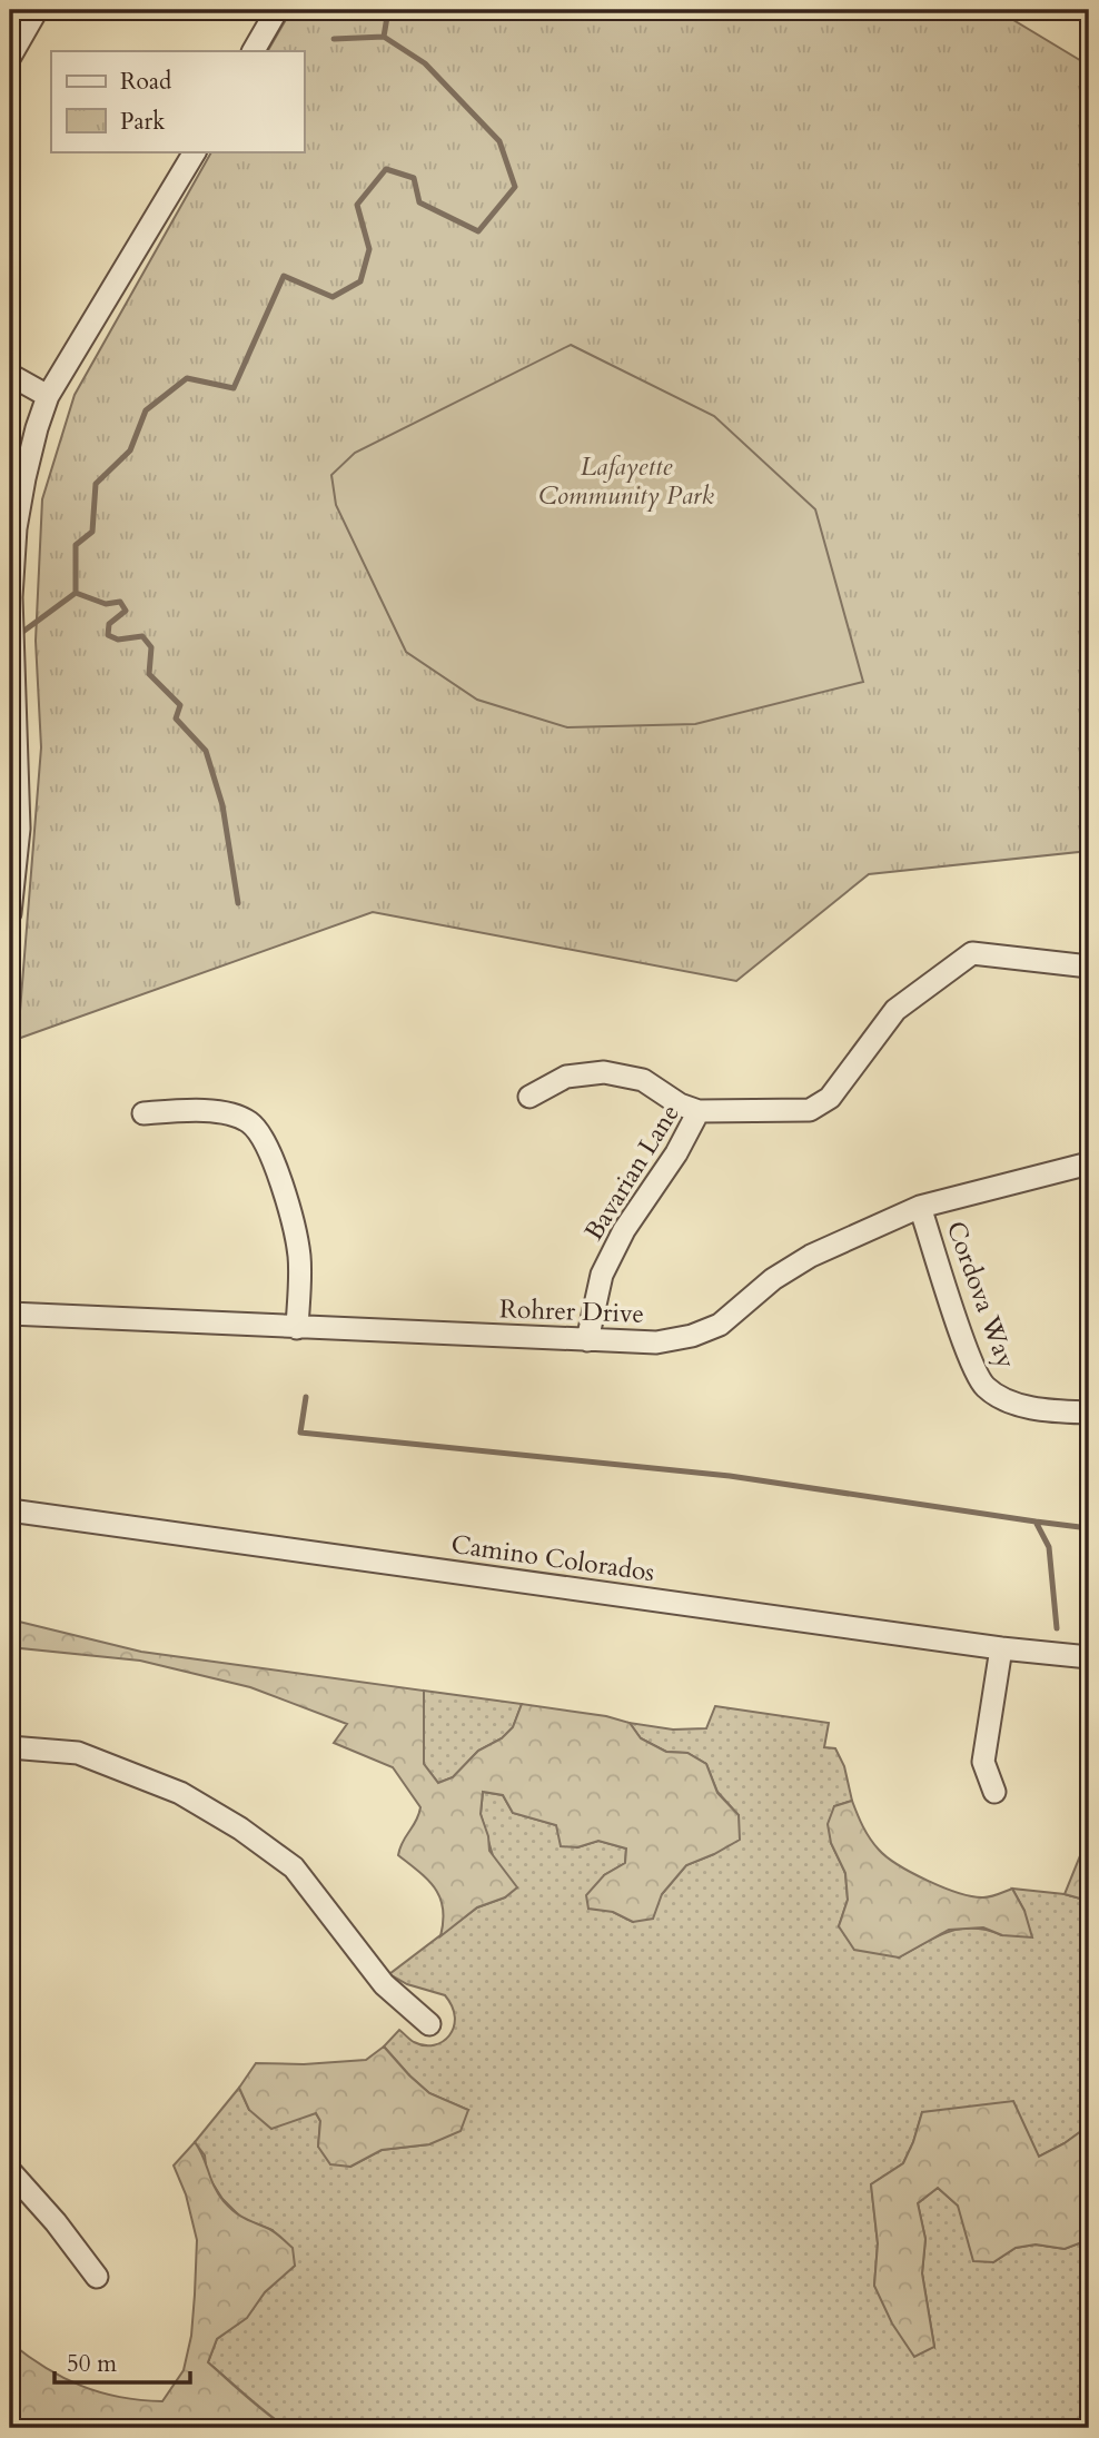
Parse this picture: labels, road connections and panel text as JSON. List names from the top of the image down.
{
  "streets": {
    "street": [
      "Bavarian Lane",
      "Cordova Way",
      "Rohrer Drive",
      "Camino Colorados"
    ]
  },
  "crossings": [
    ["Bavarian Lane", "Rohrer Drive"],
    ["Cordova Way", "Rohrer Drive"]
  ],
  "parks": ["Lafayette Community Park"],
  "legend": ["Road", "Park"],
  "scale_bar": "50 m"
}
